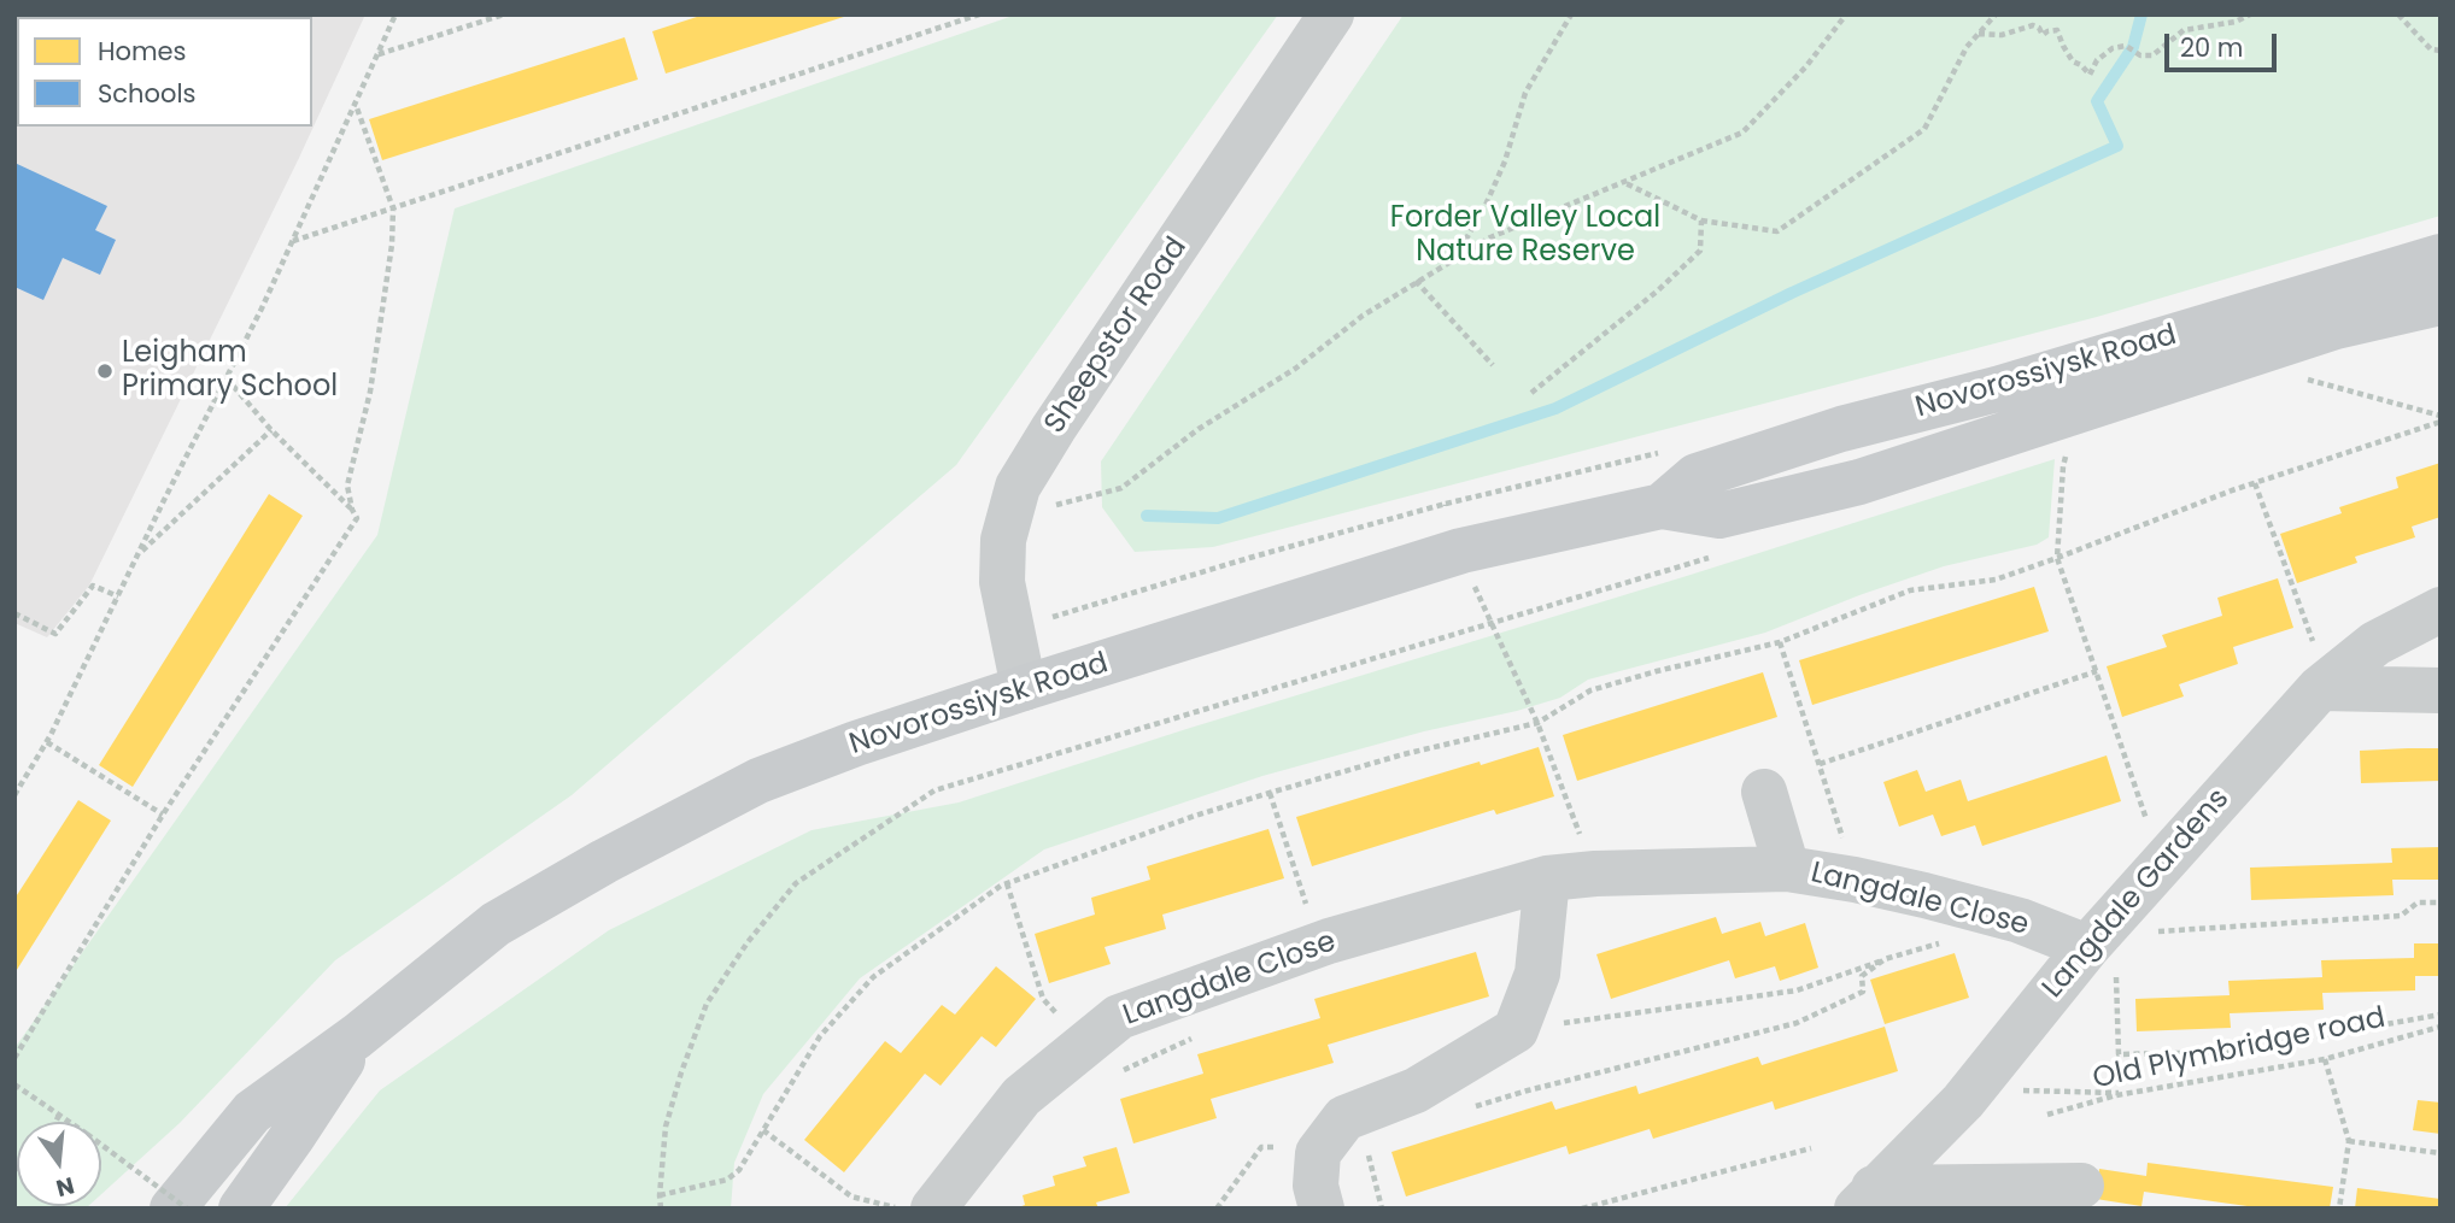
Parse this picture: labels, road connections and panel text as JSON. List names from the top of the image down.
{
  "streets": {
    "main road": ["Novorossiysk Road"],
    "street": ["Sheepstor Road", "Langdale Gardens", "Langdale Close"],
    "path": ["Old Plymbridge road"]
  },
  "crossings": [
    ["Sheepstor Road", "Novorossiysk Road"],
    ["Langdale Gardens", "Langdale Close"]
  ],
  "parks": ["Forder Valley Local Nature Reserve"],
  "places": ["Leigham Primary School"],
  "legend": ["Homes", "Schools"],
  "scale_bar": "20 m",
  "north": "bottom"
}
